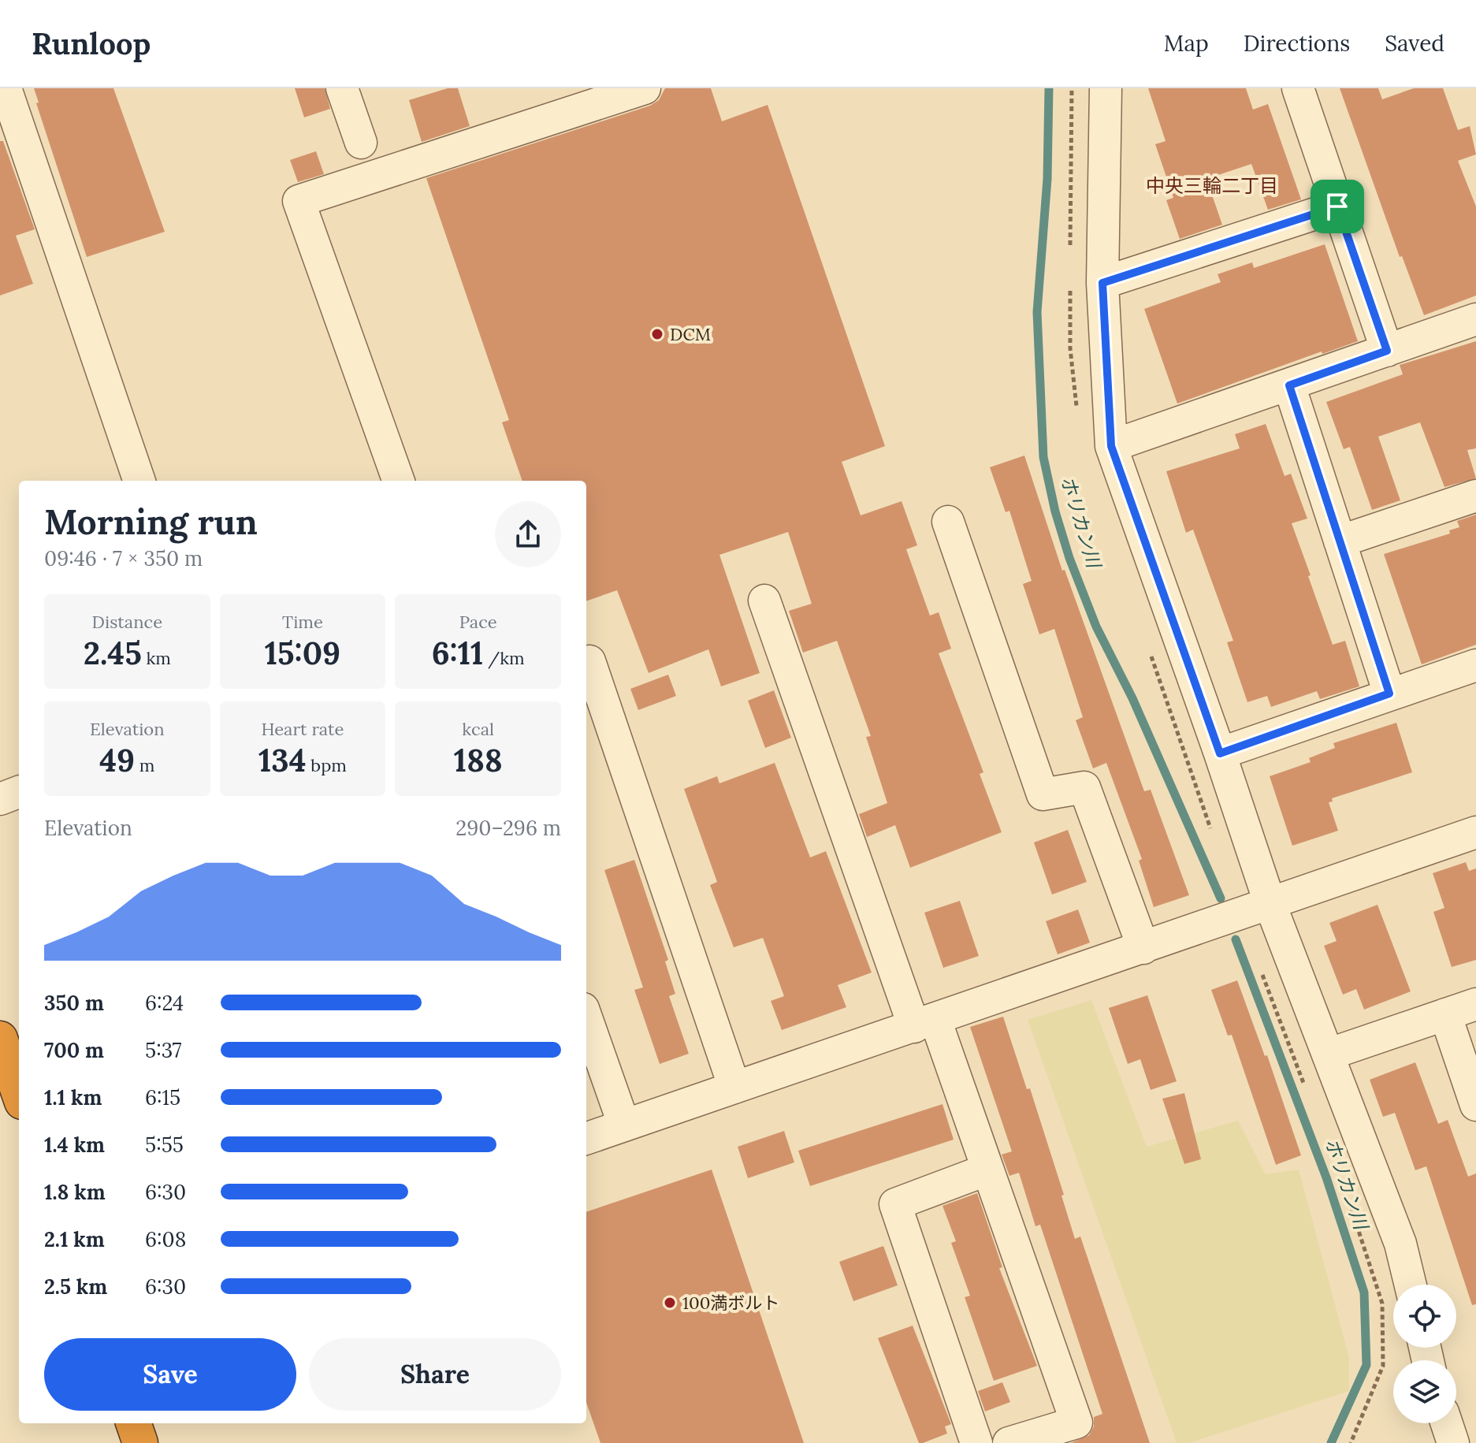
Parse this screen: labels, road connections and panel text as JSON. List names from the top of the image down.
{
  "districts": ["中央三輪二丁目"],
  "water": ["ホリカン川"],
  "places": ["DCM", "100満ボルト"],
  "page": {
    "header": "Runloop",
    "nav": ["Map", "Directions", "Saved"],
    "heading": ["Morning run", "09:46 · 7 × 350 m"],
    "stats": [
      ["Distance", "2.45 km"],
      ["Time", "15:09"],
      ["Pace", "6:11 /km"],
      ["Elevation", "49 m"],
      ["Heart rate", "134 bpm"],
      ["kcal", "188"]
    ],
    "chart": ["Elevation", "290–296 m"],
    "list": [
      {
        "name": "350 m",
        "note": "6:24"
      },
      {
        "name": "700 m",
        "note": "5:37"
      },
      {
        "name": "1.1 km",
        "note": "6:15"
      },
      {
        "name": "1.4 km",
        "note": "5:55"
      },
      {
        "name": "1.8 km",
        "note": "6:30"
      },
      {
        "name": "2.1 km",
        "note": "6:08"
      },
      {
        "name": "2.5 km",
        "note": "6:30"
      }
    ],
    "buttons": ["Save", "Share"]
  }
}
